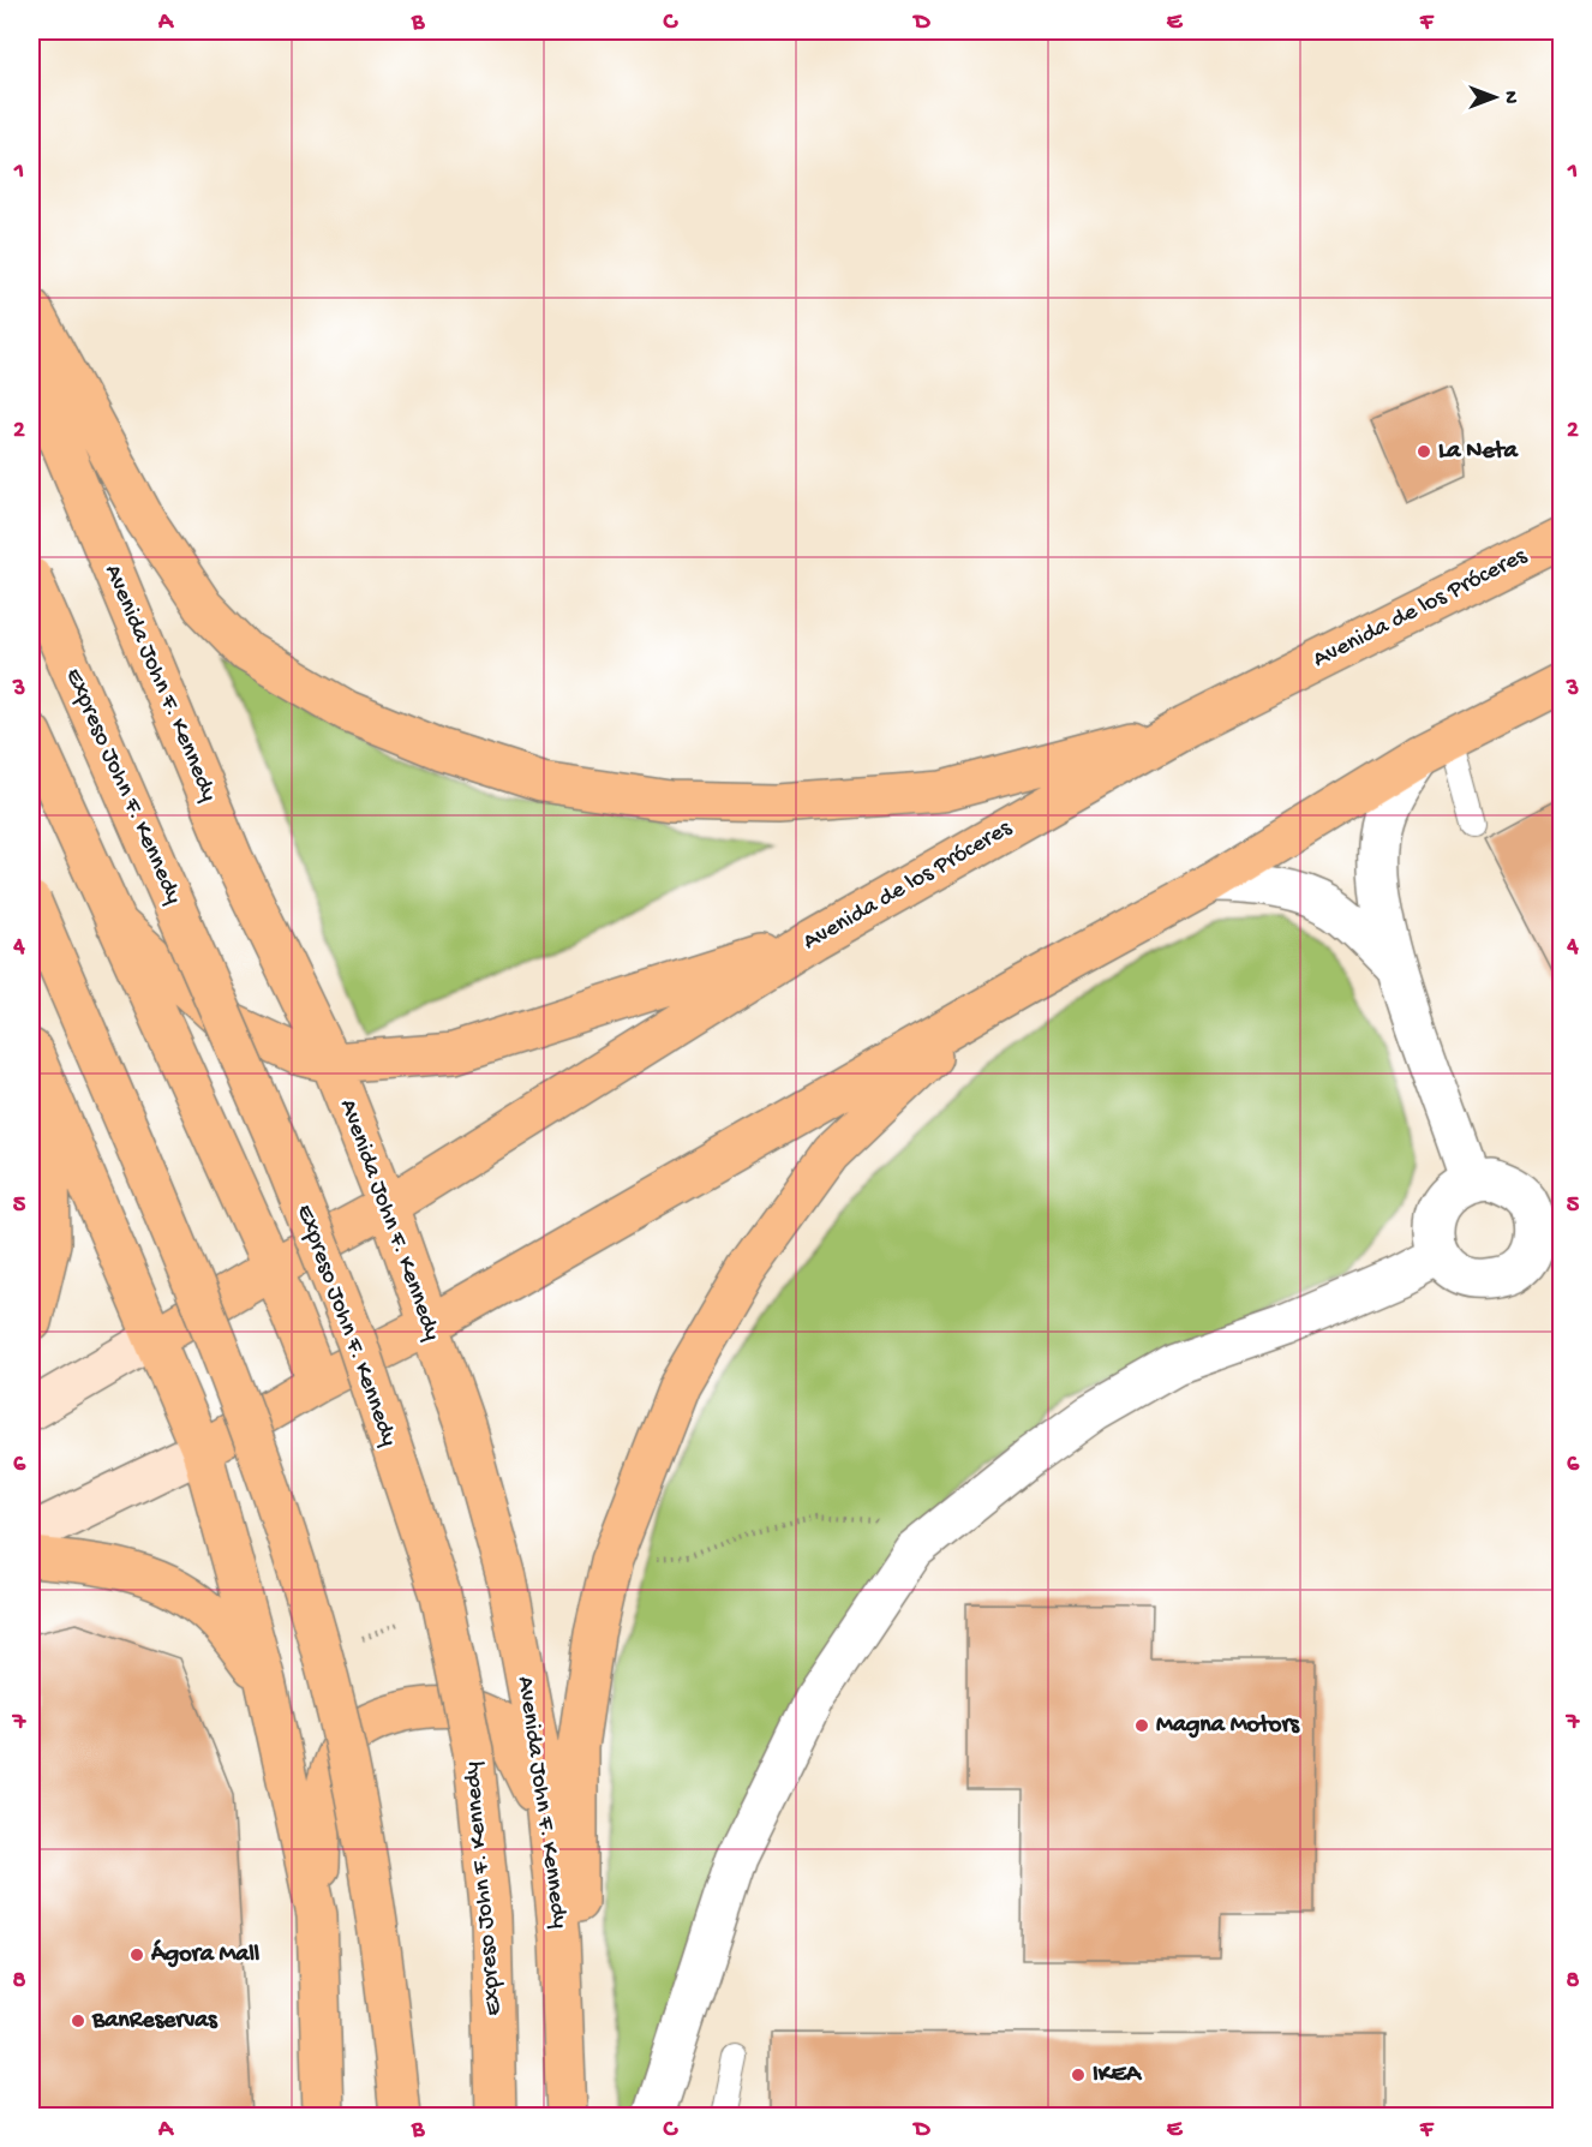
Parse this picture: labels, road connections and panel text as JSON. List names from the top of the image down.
{
  "streets": {
    "main road": ["Avenida de los Próceres", "Avenida John F. Kennedy", "Expreso John F. Kennedy"]
  },
  "crossings": [
    ["Avenida de los Próceres", "Avenida John F. Kennedy"]
  ],
  "places": [
    "La Neta",
    "Magna Motors",
    "Ágora Mall",
    "BanReservas",
    "IKEA"
  ],
  "north": "right",
  "grid": {
    "columns": [
      "A",
      "B",
      "C",
      "D",
      "E",
      "F"
    ],
    "rows": [
      "1",
      "2",
      "3",
      "4",
      "5",
      "6",
      "7",
      "8"
    ]
  }
}
